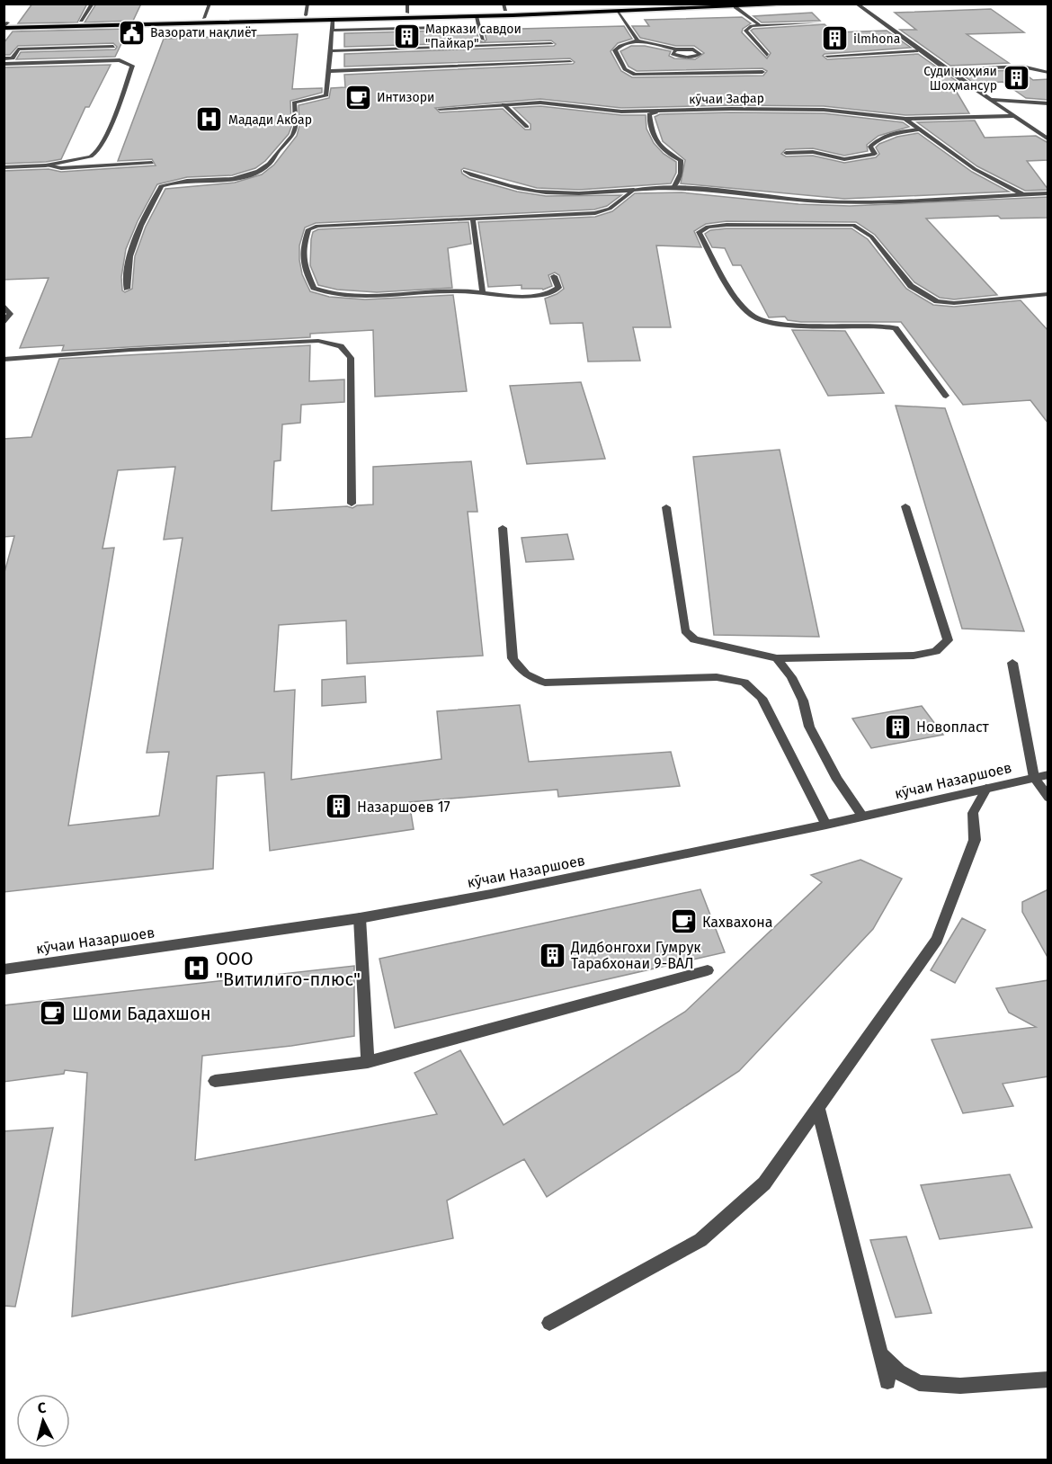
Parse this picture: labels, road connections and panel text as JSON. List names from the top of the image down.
{
  "streets": {
    "street": ["кӯчаи Зафар", "кӯчаи Назаршоев"]
  },
  "places": {
    "public building": ["Вазорати нақлиёт"],
    "building": [
      "Маркази савдои \"Пайкар\"",
      "ilmhona",
      "Суди ноҳияи Шоҳмансур",
      "Новопласт",
      "Назаршоев 17",
      "Дидбонгохи Гумрук Тарабхонаи 9-ВАЛ"
    ],
    "cafe": ["Интизори", "Кахвахона", "Шоми Бадахшон"],
    "hospital": ["Мадади Акбар", "ООО \"Витилиго-плюс\""]
  },
  "north": "top"
}
